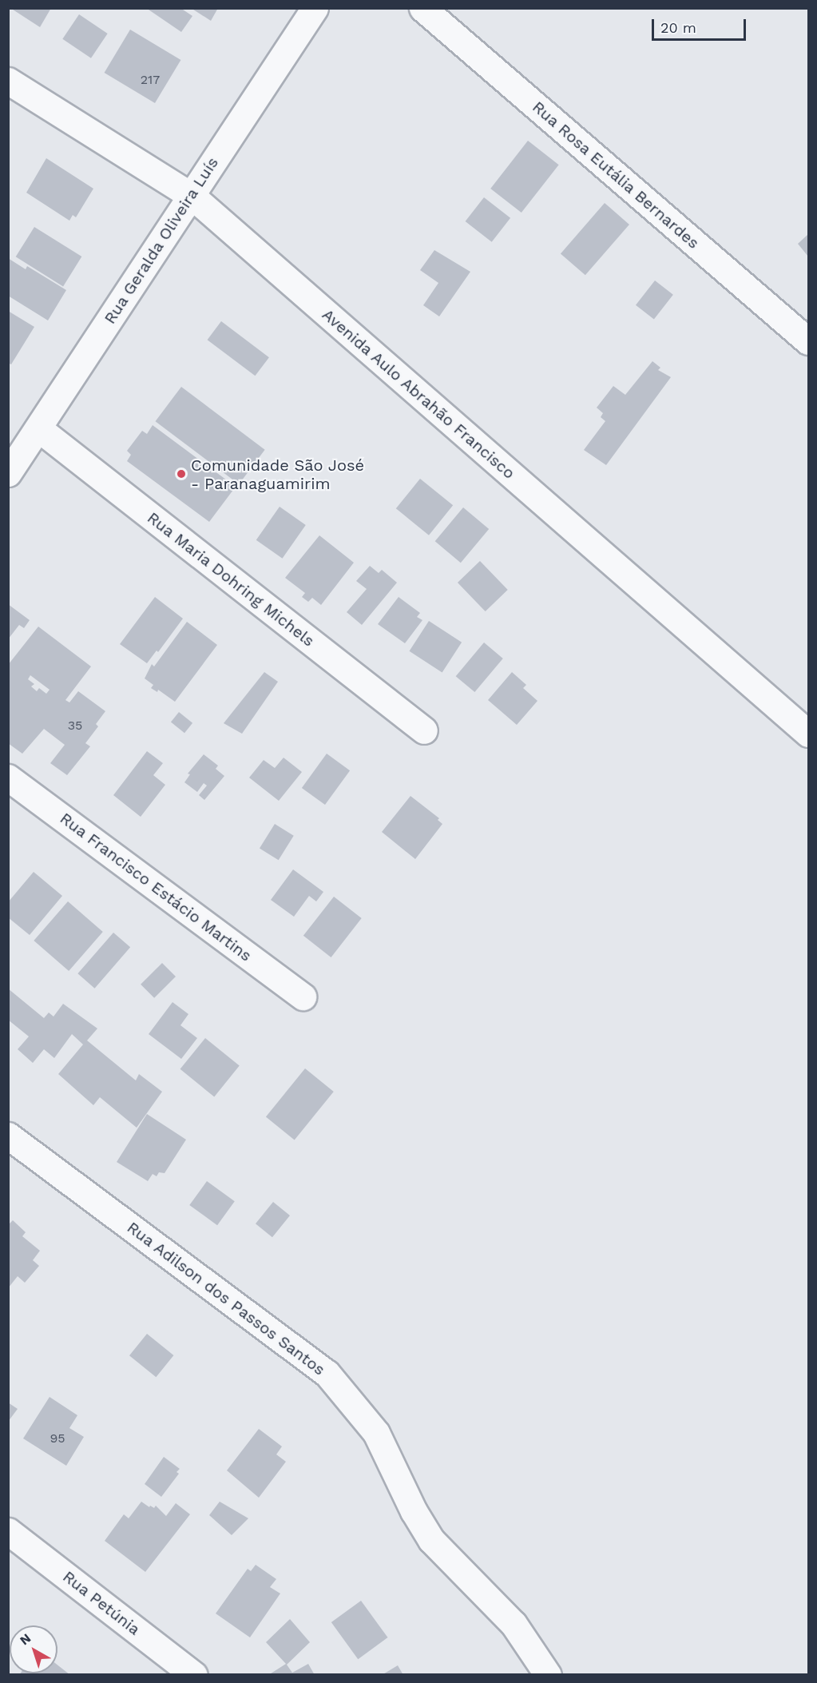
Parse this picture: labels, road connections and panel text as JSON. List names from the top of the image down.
{
  "streets": {
    "street": [
      "Rua Rosa Eutália Bernardes",
      "Rua Geralda Oliveira Luís",
      "Avenida Aulo Abrahão Francisco",
      "Rua Maria Dohring Michels",
      "Rua Francisco Estácio Martins",
      "Rua Adilson dos Passos Santos",
      "Rua Petúnia"
    ]
  },
  "crossings": [
    ["Rua Geralda Oliveira Luís", "Avenida Aulo Abrahão Francisco"],
    ["Rua Geralda Oliveira Luís", "Rua Maria Dohring Michels"]
  ],
  "places": ["Comunidade São José - Paranaguamirim"],
  "house_numbers": ["217", "35", "95"],
  "scale_bar": "20 m",
  "north": "top left"
}
